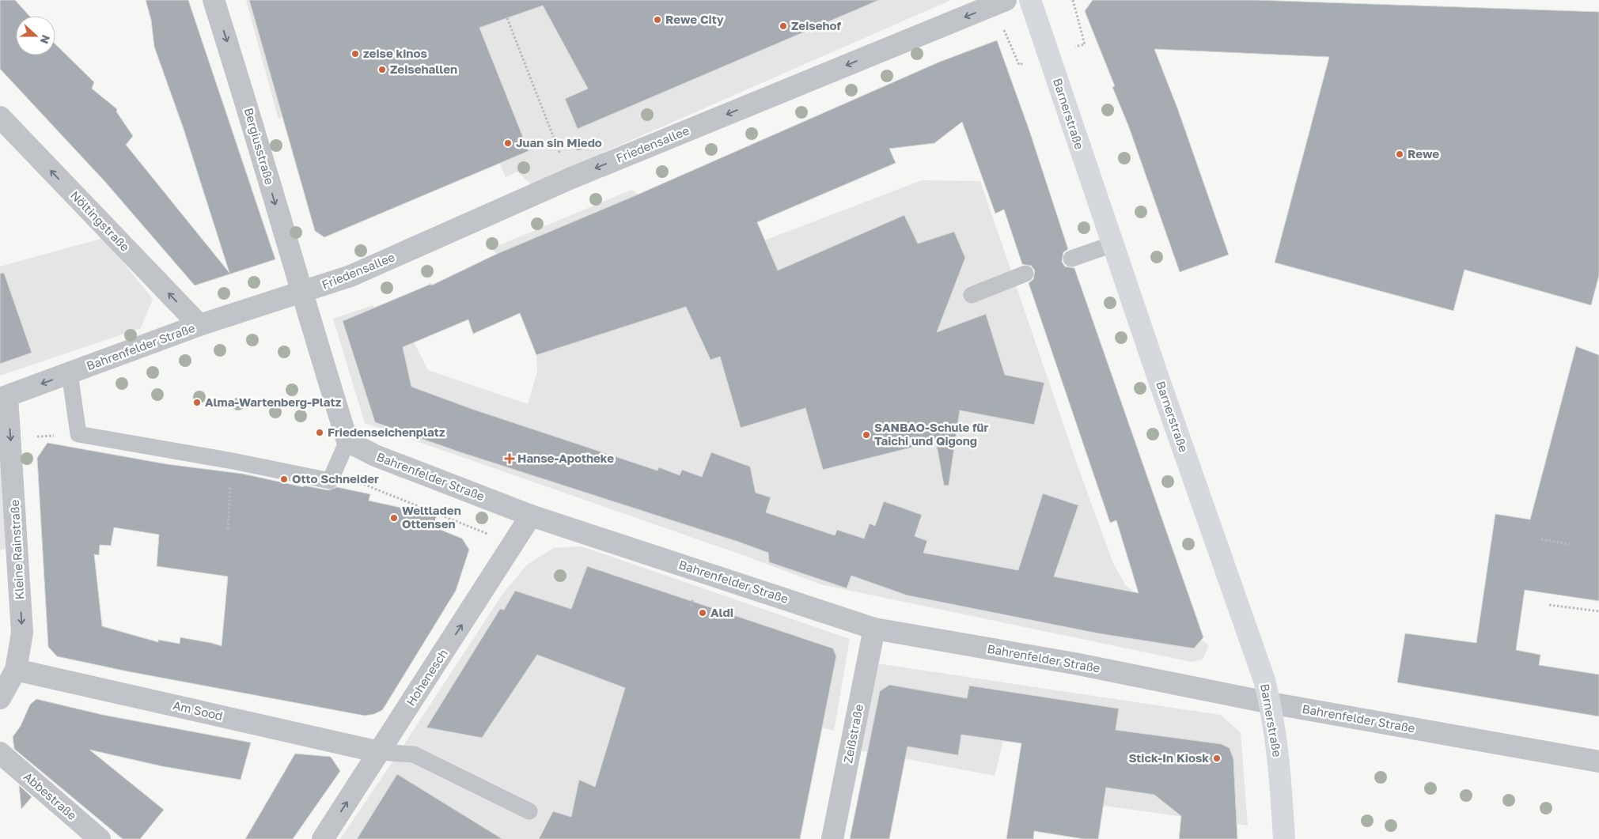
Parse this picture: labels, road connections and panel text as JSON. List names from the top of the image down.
{
  "streets": {
    "main road": ["Barnerstraße"],
    "street": [
      "Friedensallee",
      "Bergiusstraße",
      "Nöltingstraße",
      "Bahrenfelder Straße",
      "Kleine Rainstraße",
      "Hohenesch",
      "Am Sood",
      "Zeißstraße",
      "Abbestraße"
    ]
  },
  "crossings": [
    ["Barnerstraße", "Bahrenfelder Straße"],
    ["Friedensallee", "Bergiusstraße"],
    ["Friedensallee", "Bahrenfelder Straße"],
    ["Bergiusstraße", "Bahrenfelder Straße"],
    ["Nöltingstraße", "Bahrenfelder Straße"],
    ["Bahrenfelder Straße", "Kleine Rainstraße"],
    ["Bahrenfelder Straße", "Hohenesch"],
    ["Bahrenfelder Straße", "Zeißstraße"],
    ["Kleine Rainstraße", "Am Sood"],
    ["Hohenesch", "Am Sood"]
  ],
  "one_way": [
    "Friedensallee",
    "Bergiusstraße",
    "Nöltingstraße",
    "Kleine Rainstraße",
    "Hohenesch"
  ],
  "places": {
    "other": [
      "Rewe City",
      "Zeisehof",
      "zeise kinos",
      "Zeisehallen",
      "Juan sin Miedo",
      "Rewe",
      "Alma-Wartenberg-Platz",
      "Friedenseichenplatz",
      "SANBAO-Schule für Taichi und Qigong",
      "Otto Schneider",
      "Weltladen Ottensen",
      "Aldi",
      "Stick-In Kiosk"
    ],
    "health": ["Hanse-Apotheke"]
  },
  "north": "right"
}
